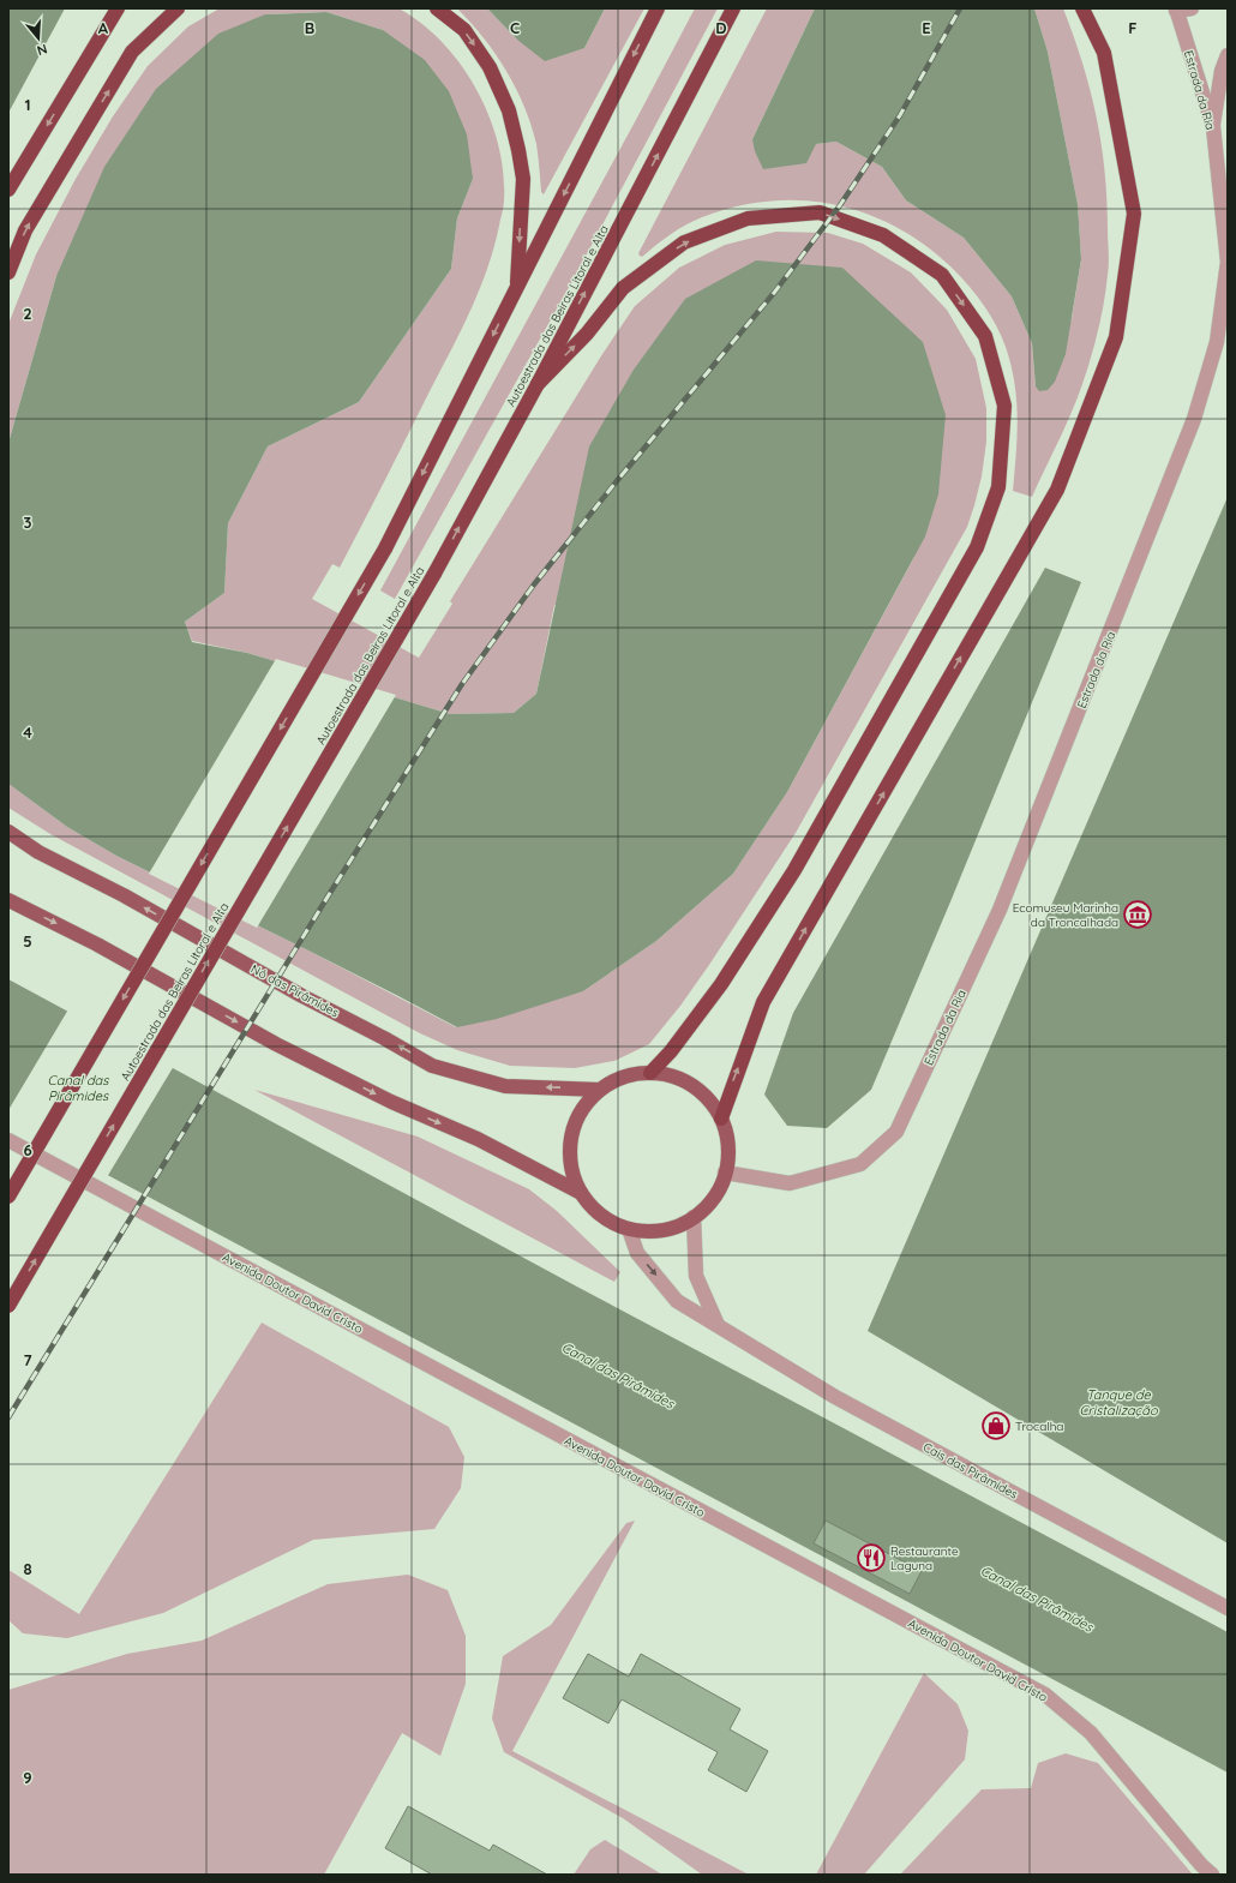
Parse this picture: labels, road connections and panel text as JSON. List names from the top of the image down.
{
  "streets": {
    "highway": ["Autoestrada das Beiras Litoral e Alta"],
    "main road": ["Nó das Pirâmides"],
    "street": ["Estrada da Ria", "Avenida Doutor David Cristo", "Cais das Pirâmides"]
  },
  "crossings": [
    ["Estrada da Ria", "Nó das Pirâmides"],
    ["Estrada da Ria", "Cais das Pirâmides"],
    ["Nó das Pirâmides", "Cais das Pirâmides"]
  ],
  "water": ["Canal das Pirâmides", "Tanque de Cristalização"],
  "places": {
    "museum": ["Ecomuseu Marinha da Troncalhada"],
    "shop": ["Trocalha"],
    "restaurant": ["Restaurante Laguna"]
  },
  "north": "bottom",
  "grid": {
    "columns": [
      "A",
      "B",
      "C",
      "D",
      "E",
      "F"
    ],
    "rows": [
      "1",
      "2",
      "3",
      "4",
      "5",
      "6",
      "7",
      "8",
      "9"
    ]
  }
}
